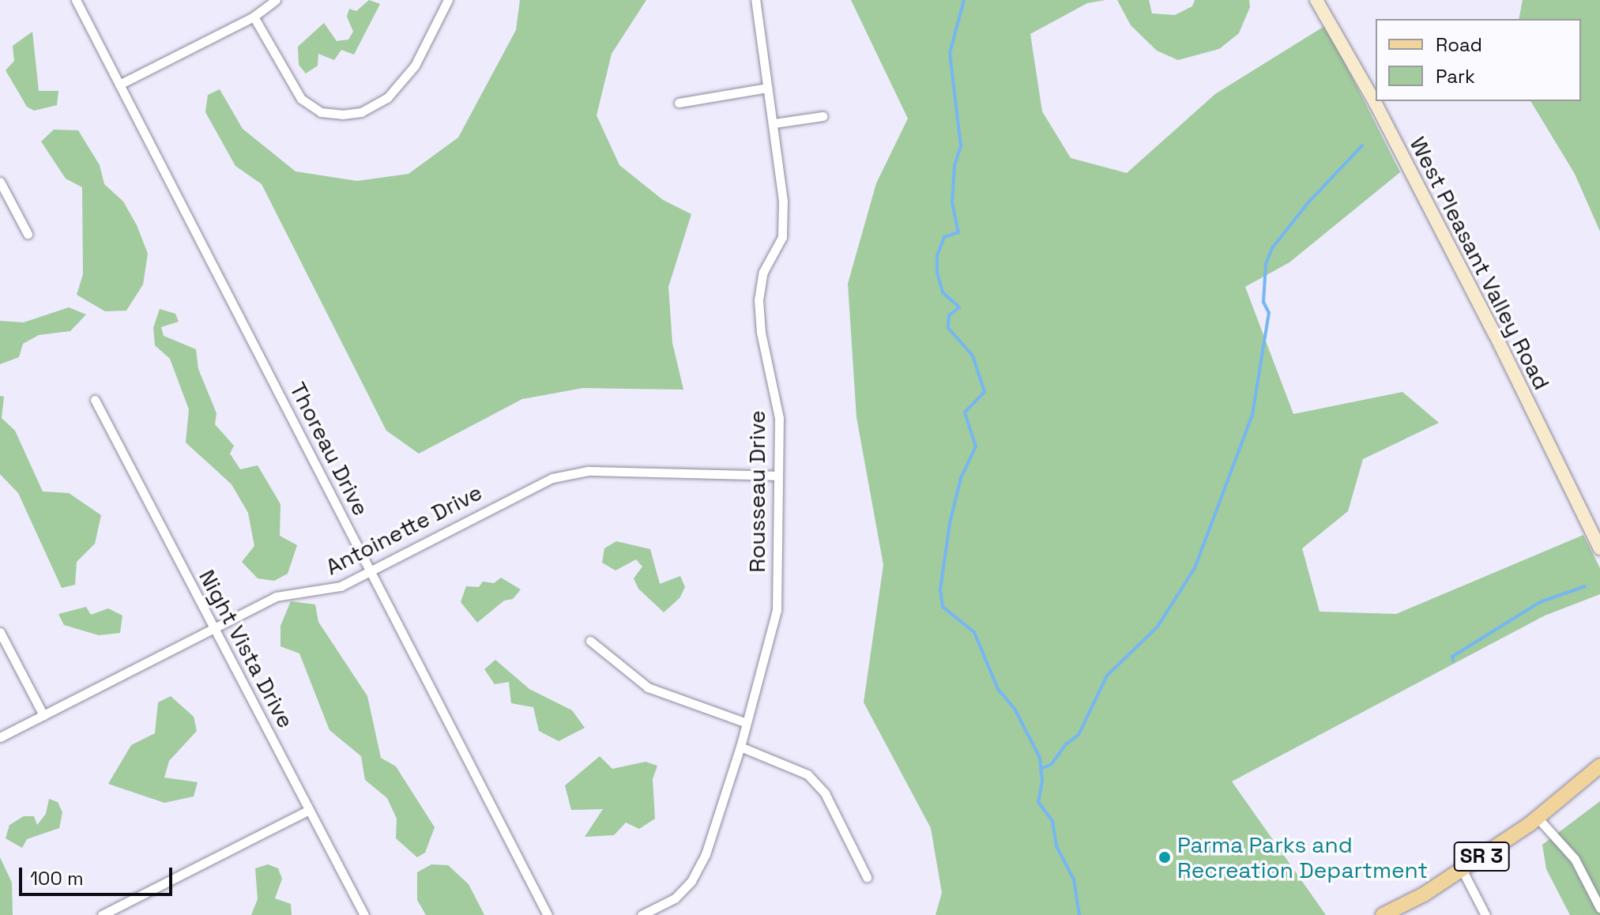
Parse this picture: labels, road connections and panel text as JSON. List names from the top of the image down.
{
  "streets": {
    "main road": ["West Pleasant Valley Road", "SR 3"],
    "street": [
      "Thoreau Drive",
      "Rousseau Drive",
      "Antoinette Drive",
      "Night Vista Drive"
    ]
  },
  "crossings": [
    ["Thoreau Drive", "Antoinette Drive"],
    ["Rousseau Drive", "Antoinette Drive"],
    ["Antoinette Drive", "Night Vista Drive"]
  ],
  "places": ["Parma Parks and Recreation Department"],
  "legend": ["Road", "Park"],
  "scale_bar": "100 m"
}
